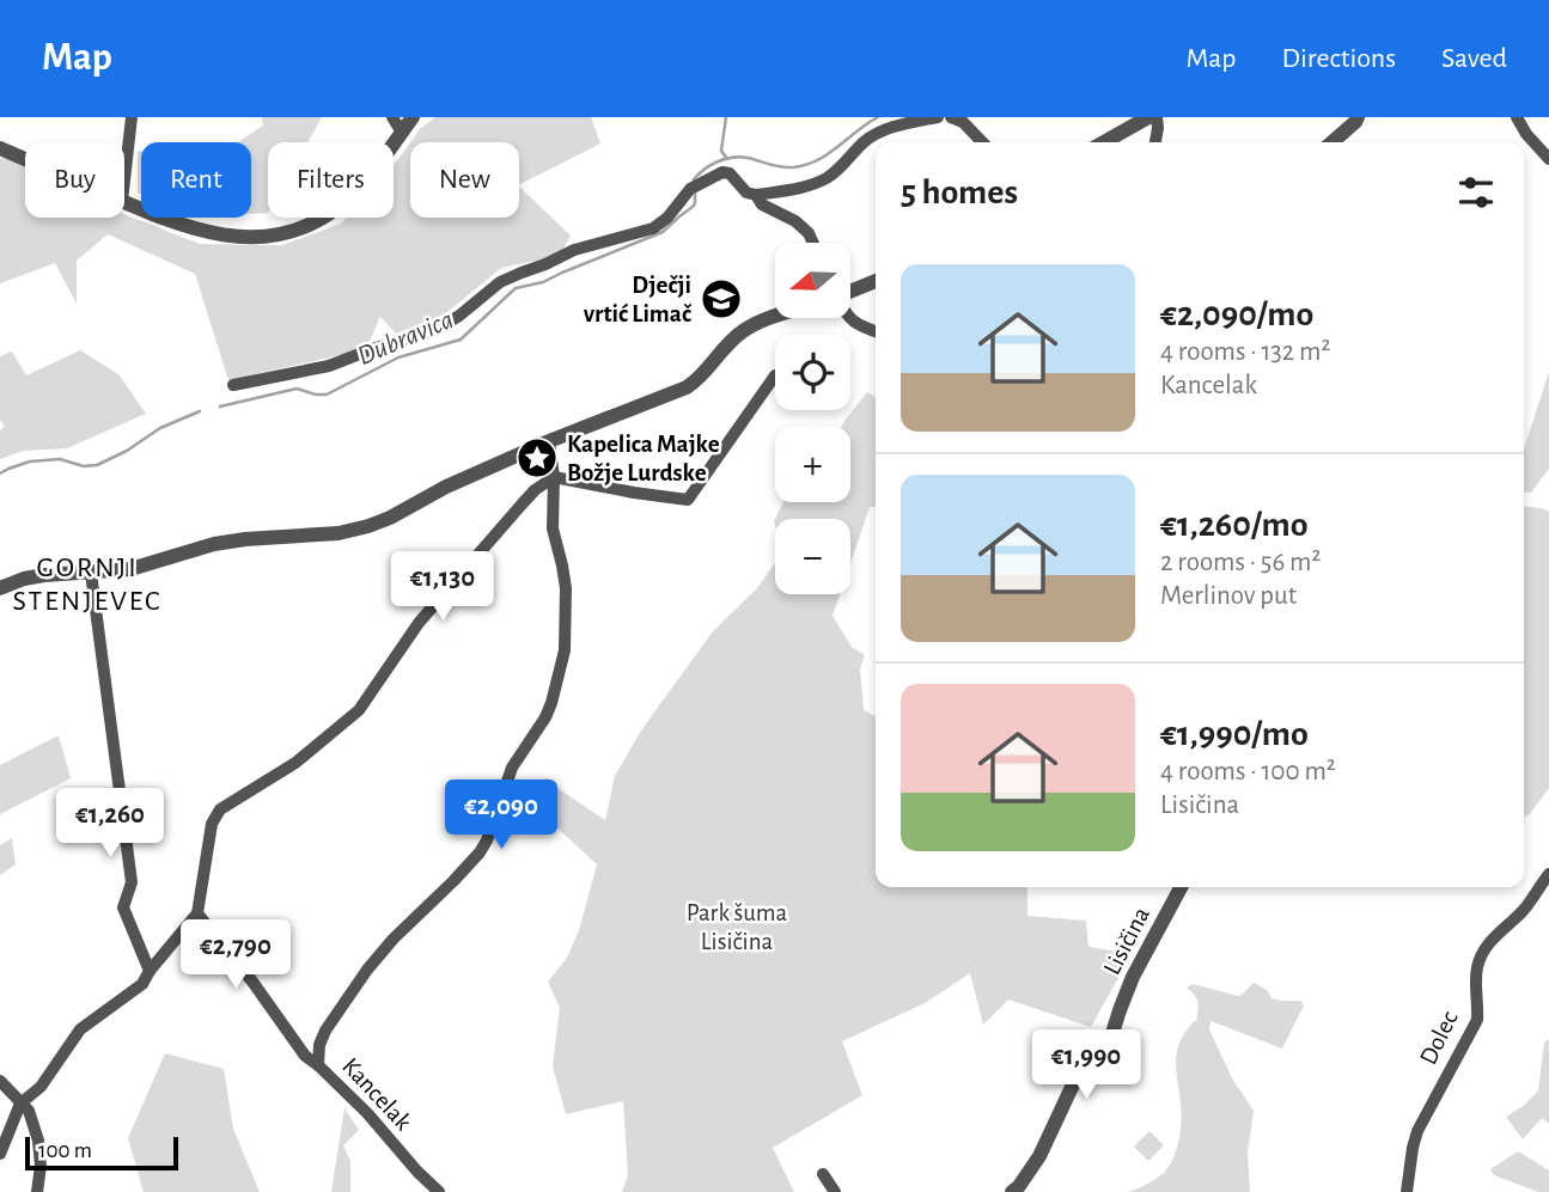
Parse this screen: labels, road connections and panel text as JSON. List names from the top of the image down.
{
  "streets": {
    "street": ["Lisičina", "Dolec", "Kancelak"]
  },
  "districts": ["GORNJI STENJEVEC"],
  "water": ["Dubravica"],
  "parks": ["Park šuma Lisičina"],
  "places": {
    "school or university": ["Dječji vrtić Limač"],
    "place": ["Kapelica Majke Božje Lurdske"]
  },
  "scale_bar": "100 m",
  "north": "left",
  "page": {
    "header": "Map",
    "nav": ["Map", "Directions", "Saved"],
    "chip": [
      "Buy",
      "Rent",
      "Filters",
      "New"
    ],
    "heading": "5 homes",
    "map_buttons": ["+", "−"],
    "list": [
      {
        "name": "€2,090/mo",
        "note": "4 rooms · 132 m² · Kancelak"
      },
      {
        "name": "€1,260/mo",
        "note": "2 rooms · 56 m² · Merlinov put"
      },
      {
        "name": "€1,990/mo",
        "note": "4 rooms · 100 m² · Lisičina"
      }
    ],
    "price": [
      "€1,130",
      "€2,090",
      "€1,260",
      "€2,790",
      "€1,990"
    ],
    "scale": "100 m"
  }
}
